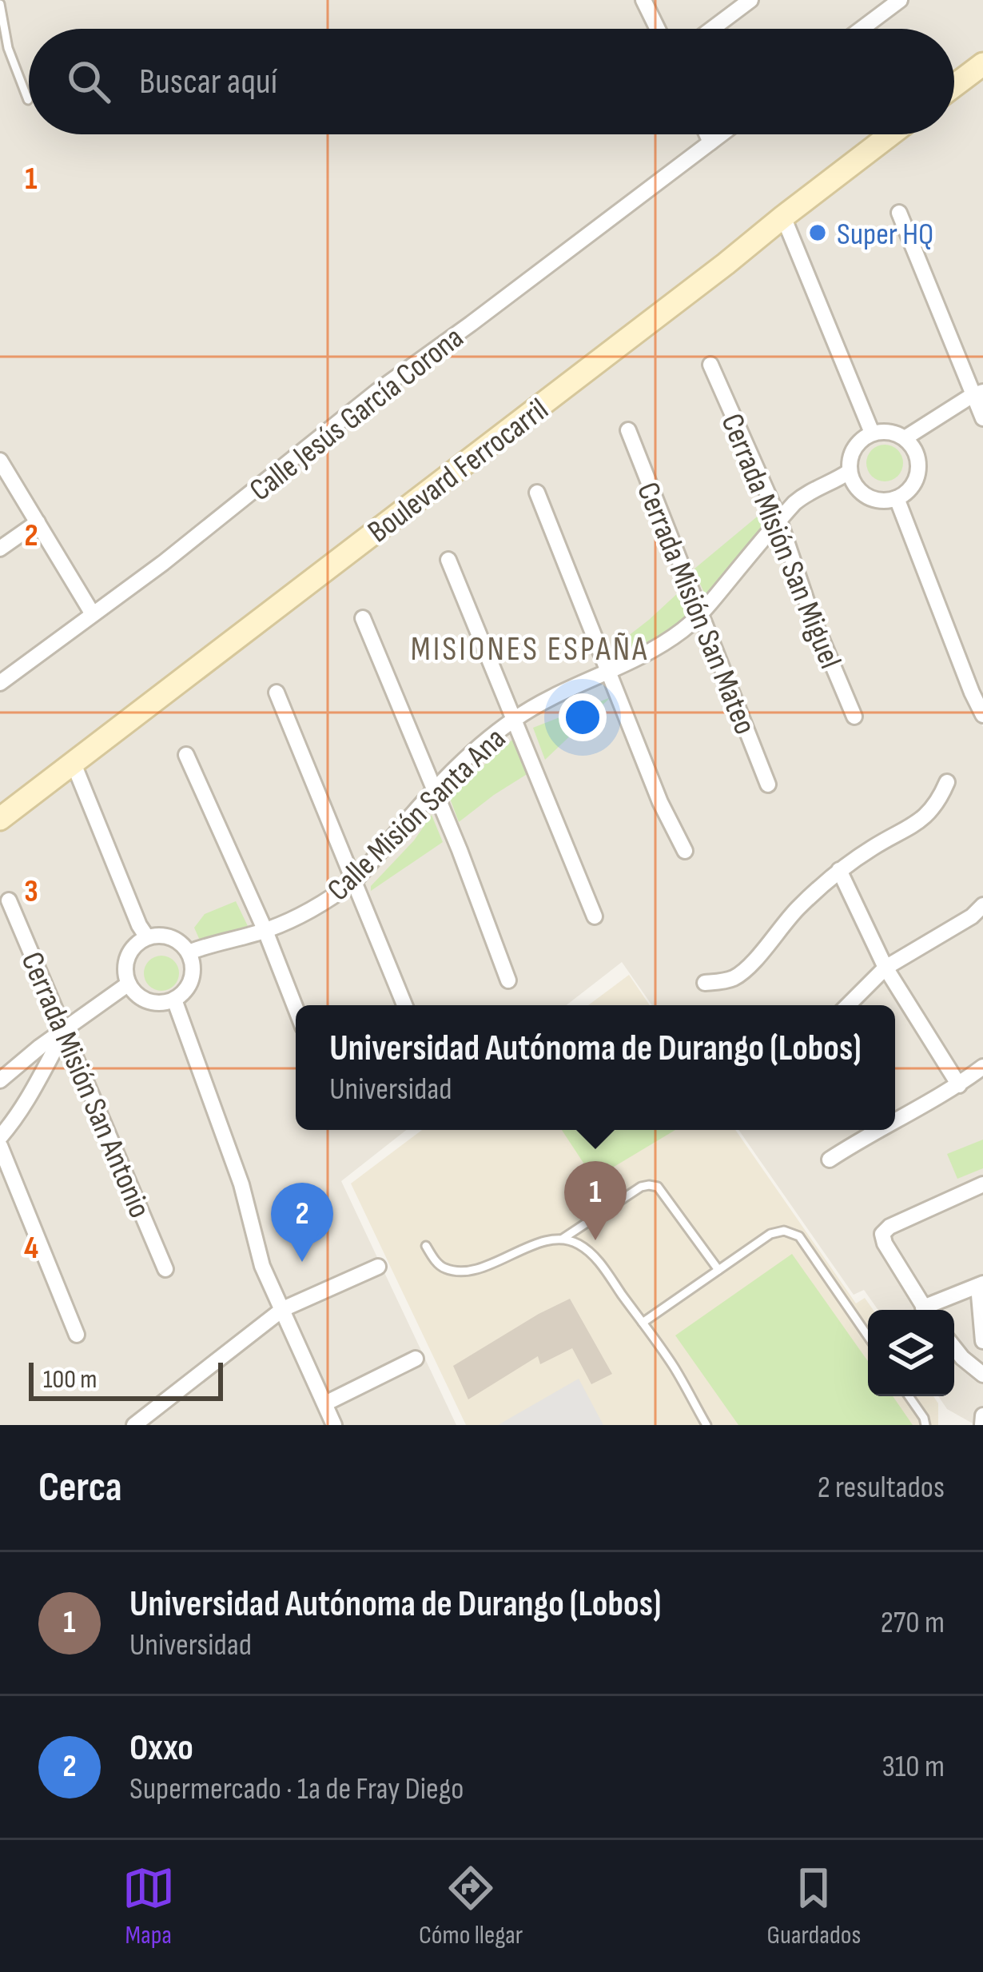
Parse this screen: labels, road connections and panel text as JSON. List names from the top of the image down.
{
  "streets": {
    "main road": ["Boulevard Ferrocarril"],
    "street": [
      "Calle Jesús García Corona",
      "Cerrada Misión San Miguel",
      "Cerrada Misión San Mateo",
      "Calle Misión Santa Ana",
      "Cerrada Misión San Antonio"
    ]
  },
  "crossings": [
    ["Cerrada Misión San Miguel", "Calle Misión Santa Ana"],
    ["Cerrada Misión San Mateo", "Calle Misión Santa Ana"]
  ],
  "districts": ["MISIONES ESPAÑA"],
  "places": ["Super HQ"],
  "scale_bar": "100 m",
  "page": {
    "search": "Buscar aquí",
    "popup": ["Universidad Autónoma de Durango (Lobos)", "Universidad"],
    "pins": ["1", "2"],
    "scale": "100 m",
    "heading": ["Cerca", "2 resultados"],
    "list": [
      {
        "mark": "1",
        "name": "Universidad Autónoma de Durango (Lobos)",
        "note": "Universidad",
        "value": "270 m"
      },
      {
        "mark": "2",
        "name": "Oxxo",
        "note": "Supermercado · 1a de Fray Diego",
        "value": "310 m"
      }
    ],
    "nav": ["Mapa", "Cómo llegar", "Guardados"]
  },
  "grid": {
    "rows": [
      "1",
      "2",
      "3",
      "4"
    ]
  }
}
